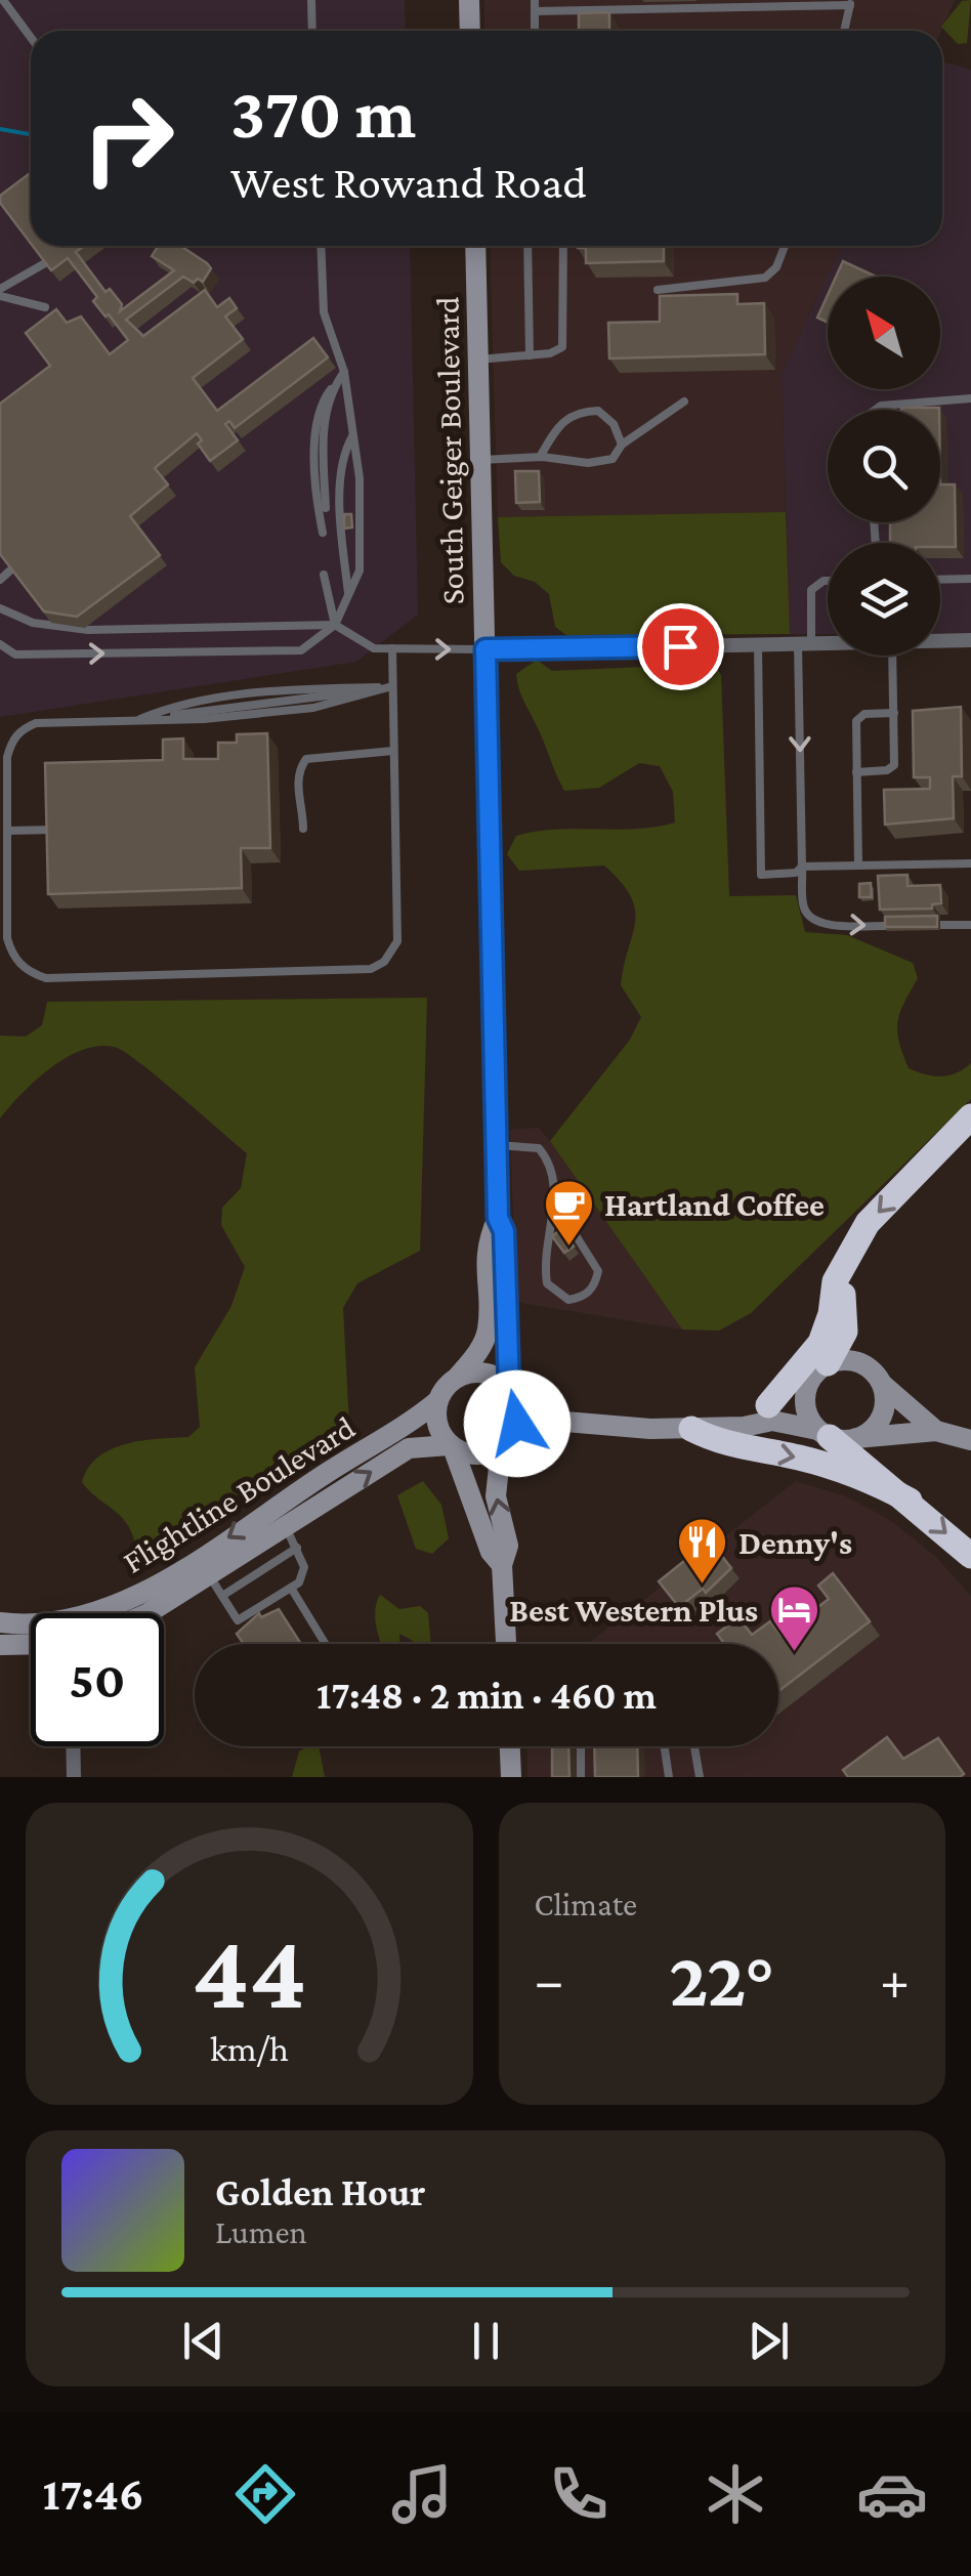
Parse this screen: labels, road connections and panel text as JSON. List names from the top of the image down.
{
  "streets": {
    "main road": ["South Geiger Boulevard", "Flightline Boulevard"]
  },
  "crossings": [
    ["South Geiger Boulevard", "Flightline Boulevard"]
  ],
  "places": {
    "cafe": ["Hartland Coffee"],
    "restaurant": ["Denny's"],
    "hotel": ["Best Western Plus"]
  },
  "north": "top left",
  "page": {
    "turn": ["370 m", "West Rowand Road"],
    "limit": "50",
    "trip": "17:48 · 2 min · 460 m",
    "tile": "Climate",
    "heat": ["−", "22°", "+"],
    "song": ["Golden Hour", "Lumen"],
    "tabs": "17:46",
    "gauge": ["44", "km/h"]
  }
}
